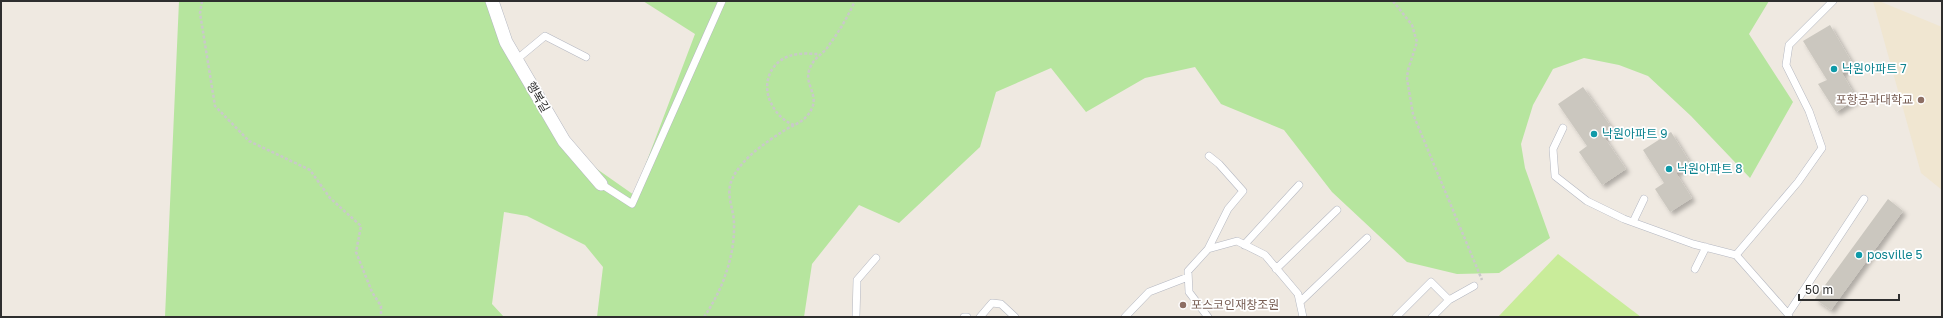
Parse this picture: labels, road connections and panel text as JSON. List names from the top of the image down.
{
  "streets": {
    "street": ["행복길"]
  },
  "places": [
    "낙원아파트 7",
    "포항공과대학교",
    "낙원아파트 9",
    "낙원아파트 8",
    "posville 5",
    "포스코인재창조원"
  ],
  "scale_bar": "50 m"
}
